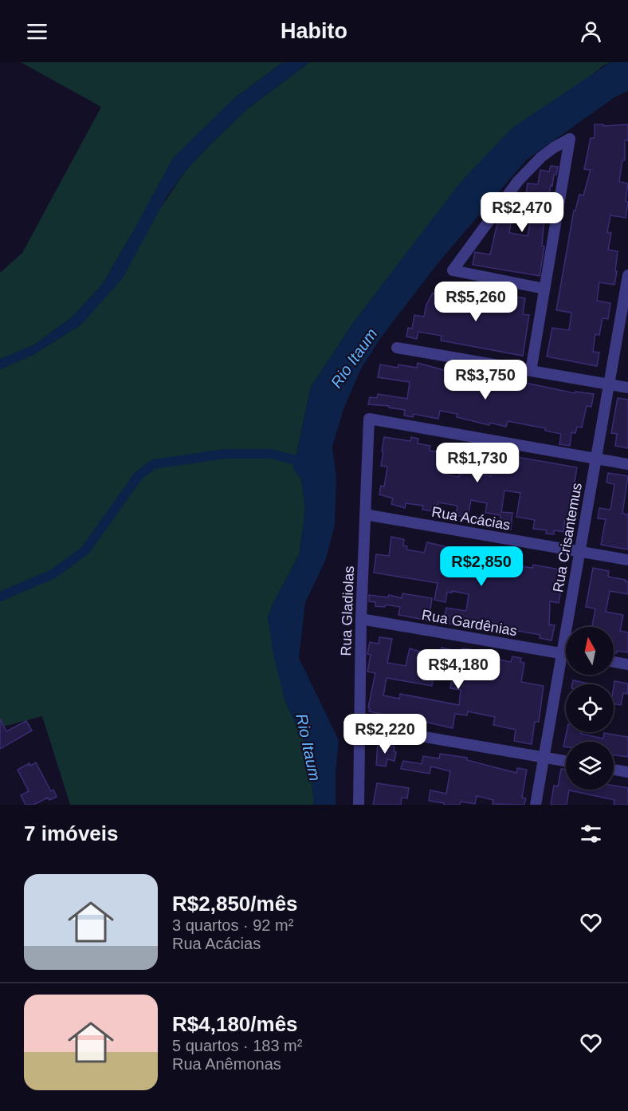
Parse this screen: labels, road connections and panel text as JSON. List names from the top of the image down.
{
  "streets": {
    "street": [
      "Rua Acácias",
      "Rua Crisantemus",
      "Rua Gladiolas",
      "Rua Gardênias"
    ]
  },
  "crossings": [
    ["Rua Acácias", "Rua Crisantemus"],
    ["Rua Acácias", "Rua Gladiolas"],
    ["Rua Crisantemus", "Rua Gladiolas"],
    ["Rua Crisantemus", "Rua Gardênias"],
    ["Rua Gladiolas", "Rua Gardênias"]
  ],
  "water": ["Rio Itaum"],
  "north": "top",
  "page": {
    "header": "Habito",
    "price": [
      "R$2,470",
      "R$5,260",
      "R$3,750",
      "R$1,730",
      "R$2,850",
      "R$4,180",
      "R$2,220"
    ],
    "heading": "7 imóveis",
    "list": [
      {
        "name": "R$2,850/mês",
        "note": "3 quartos · 92 m² · Rua Acácias"
      },
      {
        "name": "R$4,180/mês",
        "note": "5 quartos · 183 m² · Rua Anêmonas"
      }
    ]
  }
}
